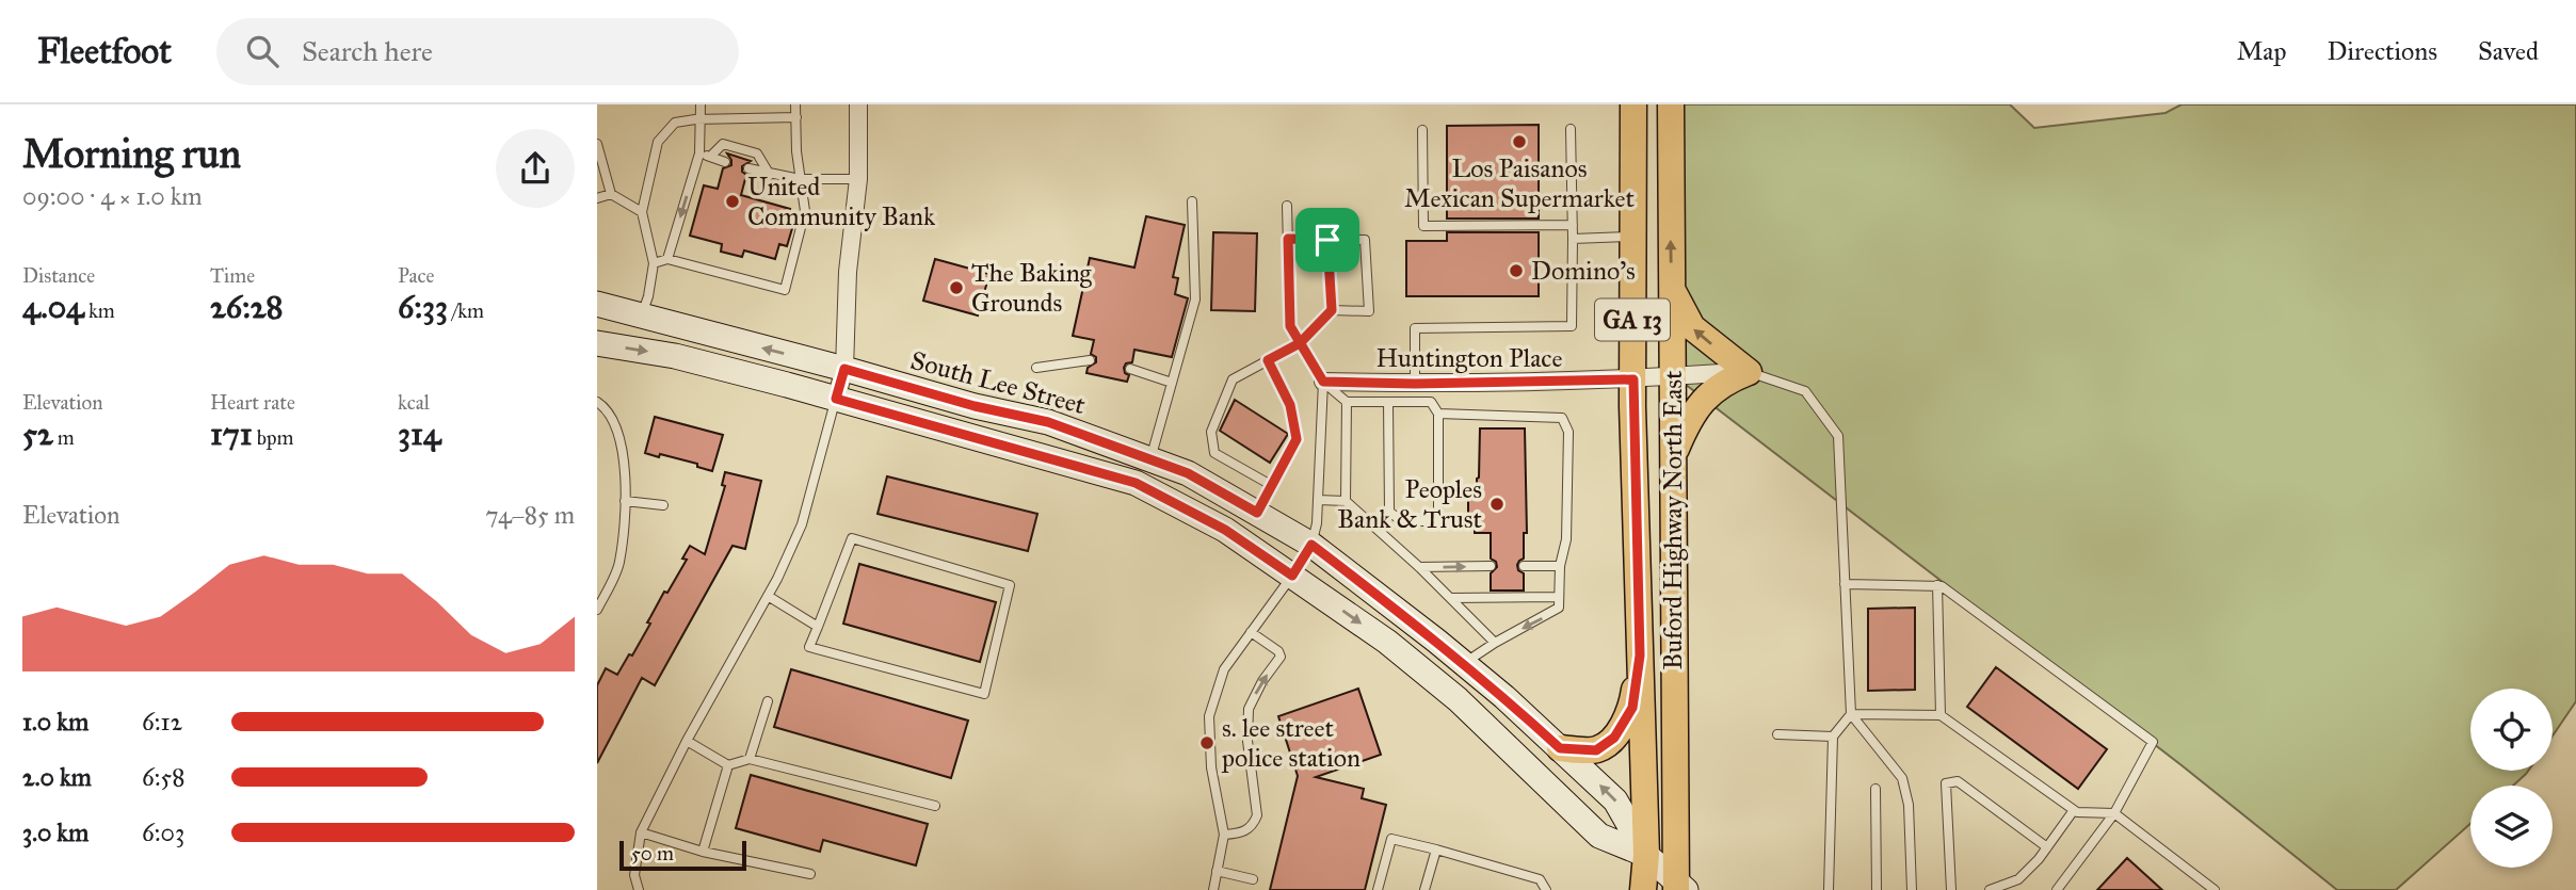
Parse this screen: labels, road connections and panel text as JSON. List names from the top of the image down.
{
  "streets": {
    "main road": ["GA 13", "South Lee Street", "Buford Highway North East"],
    "street": ["Huntington Place"]
  },
  "crossings": [
    ["GA 13", "Huntington Place"],
    ["GA 13", "South Lee Street"],
    ["Huntington Place", "Buford Highway North East"],
    ["South Lee Street", "Buford Highway North East"]
  ],
  "places": [
    "Los Paisanos Mexican Supermarket",
    "United Community Bank",
    "Domino's",
    "The Baking Grounds",
    "Peoples Bank & Trust",
    "s. lee street police station"
  ],
  "scale_bar": "50 m",
  "page": {
    "header": "Fleetfoot",
    "search": "Search here",
    "nav": ["Map", "Directions", "Saved"],
    "heading": ["Morning run", "09:00 · 4 × 1.0 km"],
    "stats": [
      ["Distance", "4.04 km"],
      ["Time", "26:28"],
      ["Pace", "6:33 /km"],
      ["Elevation", "52 m"],
      ["Heart rate", "171 bpm"],
      ["kcal", "314"]
    ],
    "chart": ["Elevation", "74–85 m"],
    "list": [
      {
        "name": "1.0 km",
        "note": "6:12"
      },
      {
        "name": "2.0 km",
        "note": "6:58"
      },
      {
        "name": "3.0 km",
        "note": "6:03"
      }
    ],
    "scale": "50 m"
  }
}
